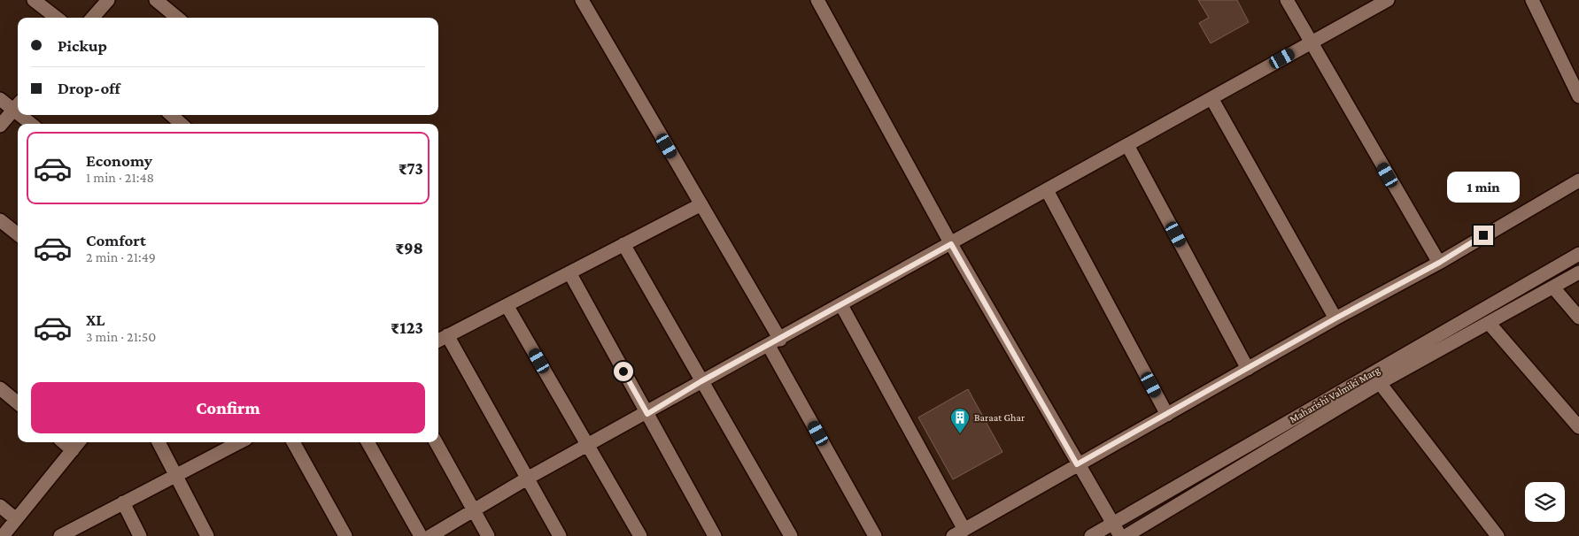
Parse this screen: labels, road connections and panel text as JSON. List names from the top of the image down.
{
  "streets": {
    "street": ["Maharishi Valmiki Marg"]
  },
  "places": {
    "building": ["Baraat Ghar"]
  },
  "page": {
    "banner": ["Pickup", "Drop-off"],
    "list": [
      {
        "name": "Economy",
        "note": "1 min · 21:48",
        "value": "₹73"
      },
      {
        "name": "Comfort",
        "note": "2 min · 21:49",
        "value": "₹98"
      },
      {
        "name": "XL",
        "note": "3 min · 21:50",
        "value": "₹123"
      }
    ],
    "bubble": "1 min",
    "buttons": "Confirm"
  }
}
